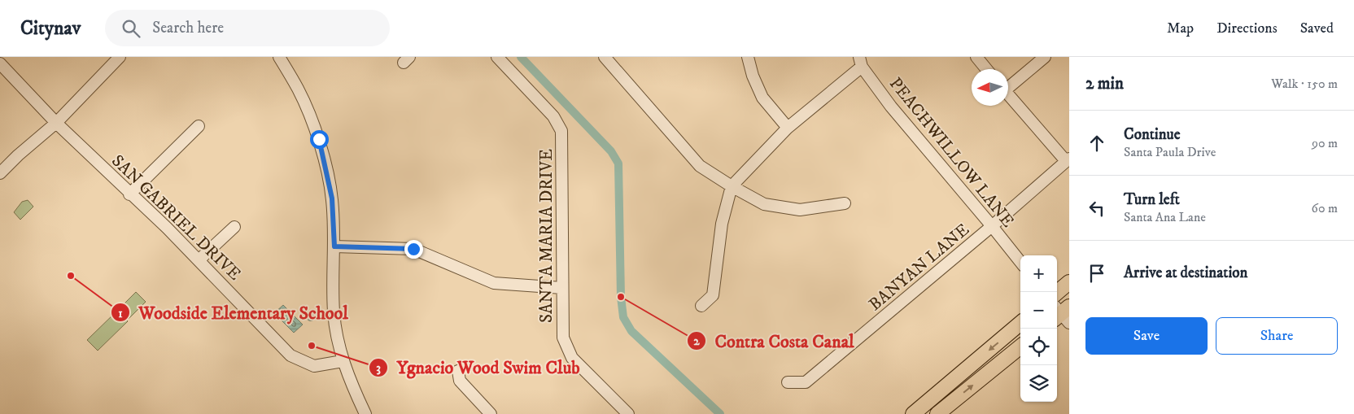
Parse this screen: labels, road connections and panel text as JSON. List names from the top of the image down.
{
  "streets": {
    "street": [
      "PEACHWILLOW LANE",
      "SAN GABRIEL DRIVE",
      "SANTA MARIA DRIVE",
      "BANYAN LANE"
    ]
  },
  "crossings": [
    ["PEACHWILLOW LANE", "BANYAN LANE"]
  ],
  "places": ["Woodside Elementary School", "Contra Costa Canal", "Ygnacio Wood Swim Club"],
  "north": "left",
  "page": {
    "header": "Citynav",
    "search": "Search here",
    "nav": ["Map", "Directions", "Saved"],
    "heading": ["2 min", "Walk · 150 m"],
    "list": [
      ["Continue", "Santa Paula Drive", "90 m"],
      ["Turn left", "Santa Ana Lane", "60 m"],
      "Arrive at destination"
    ],
    "map_buttons": ["+", "−"],
    "buttons": ["Save", "Share"]
  }
}
